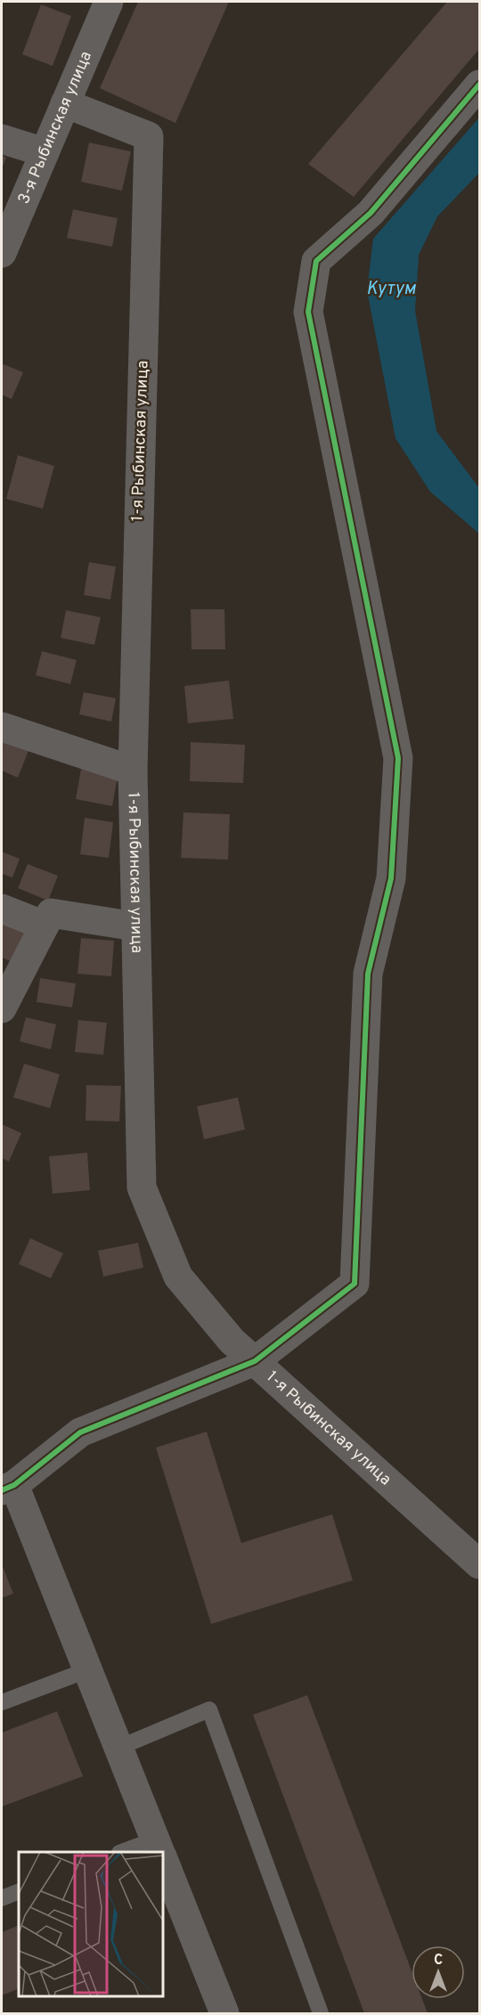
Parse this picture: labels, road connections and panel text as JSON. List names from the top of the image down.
{
  "streets": {
    "street": ["3-я Рыбинская улица", "1-я Рыбинская улица"]
  },
  "crossings": [
    ["3-я Рыбинская улица", "1-я Рыбинская улица"]
  ],
  "water": ["Кутум"],
  "north": "top"
}
